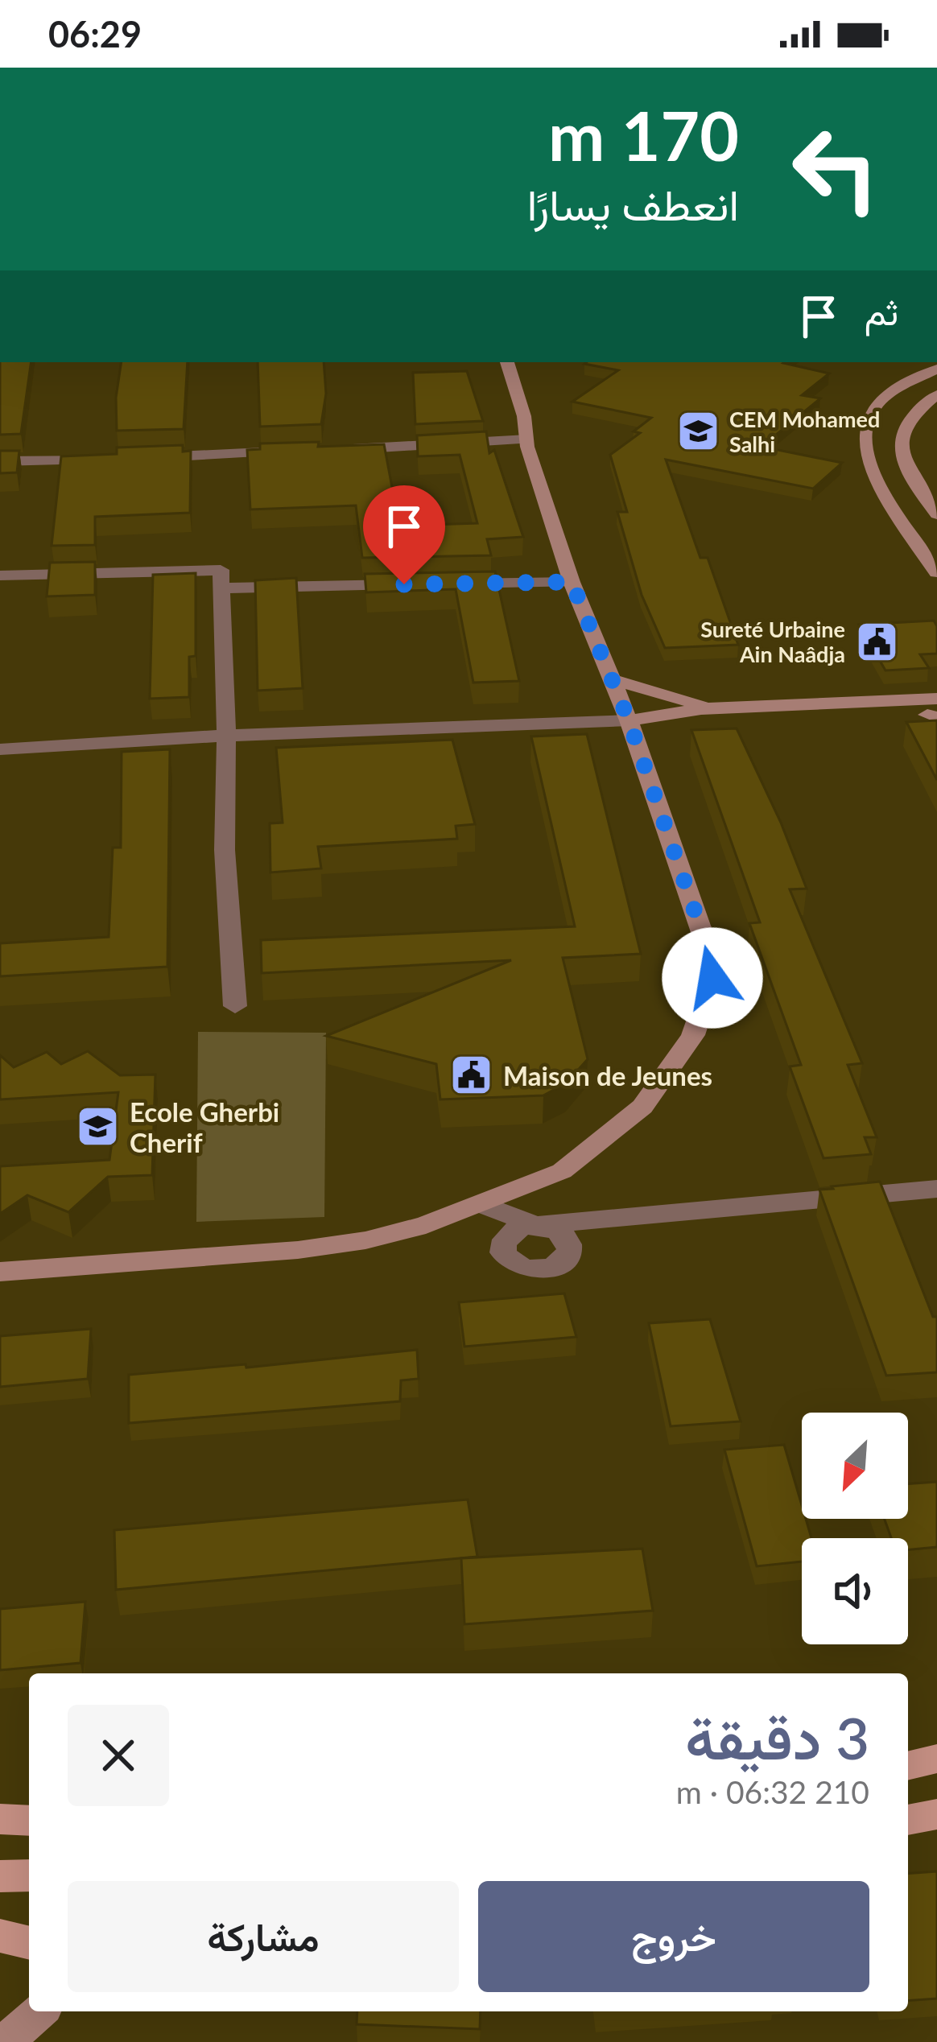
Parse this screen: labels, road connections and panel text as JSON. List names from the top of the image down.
{
  "places": {
    "school or university": ["CEM Mohamed Salhi", "Ecole Gherbi Cherif"],
    "public building": ["Sureté Urbaine Ain Naâdja", "Maison de Jeunes"]
  },
  "north": "bottom left",
  "page": {
    "status": "06:29",
    "turn": ["170 m", "انعطف يسارًا"],
    "then": "ثم",
    "heading": ["3 دقيقة", "210 m · 06:32"],
    "buttons": ["خروج", "مشاركة"]
  }
}
